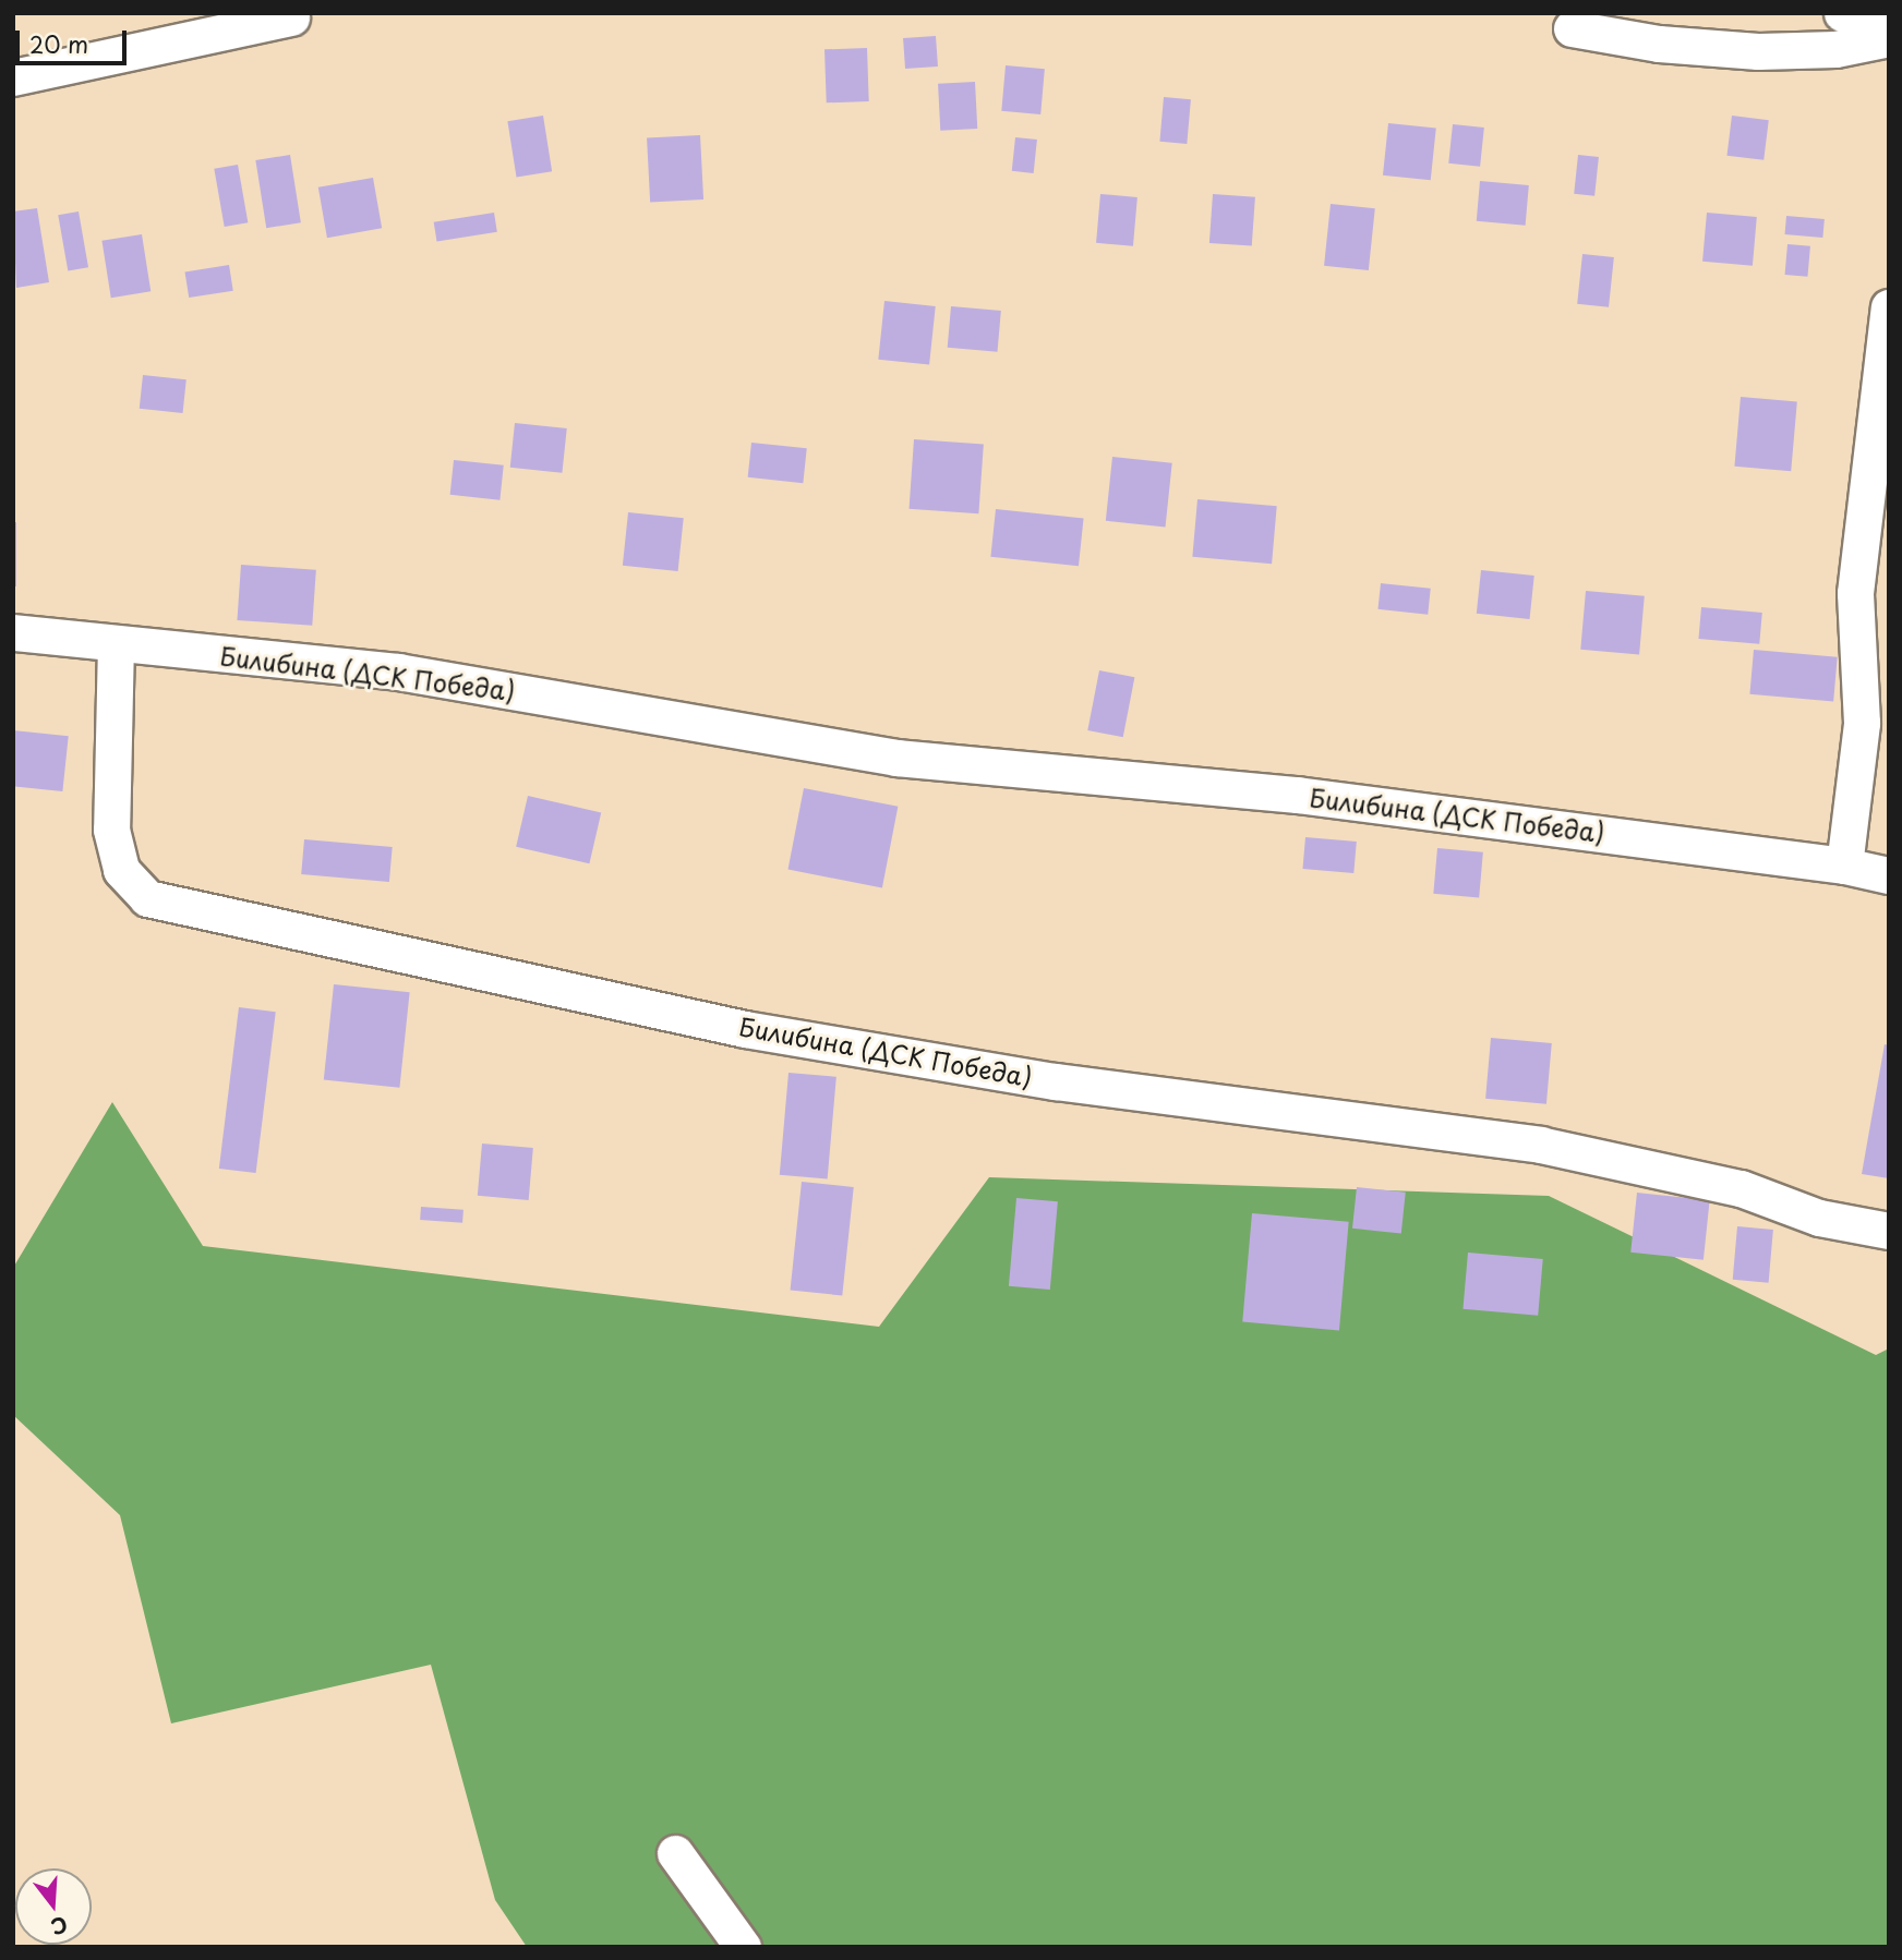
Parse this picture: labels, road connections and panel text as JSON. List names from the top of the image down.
{
  "streets": {
    "street": ["Билибина (ДСК Победа)"]
  },
  "scale_bar": "20 m",
  "north": "bottom"
}
